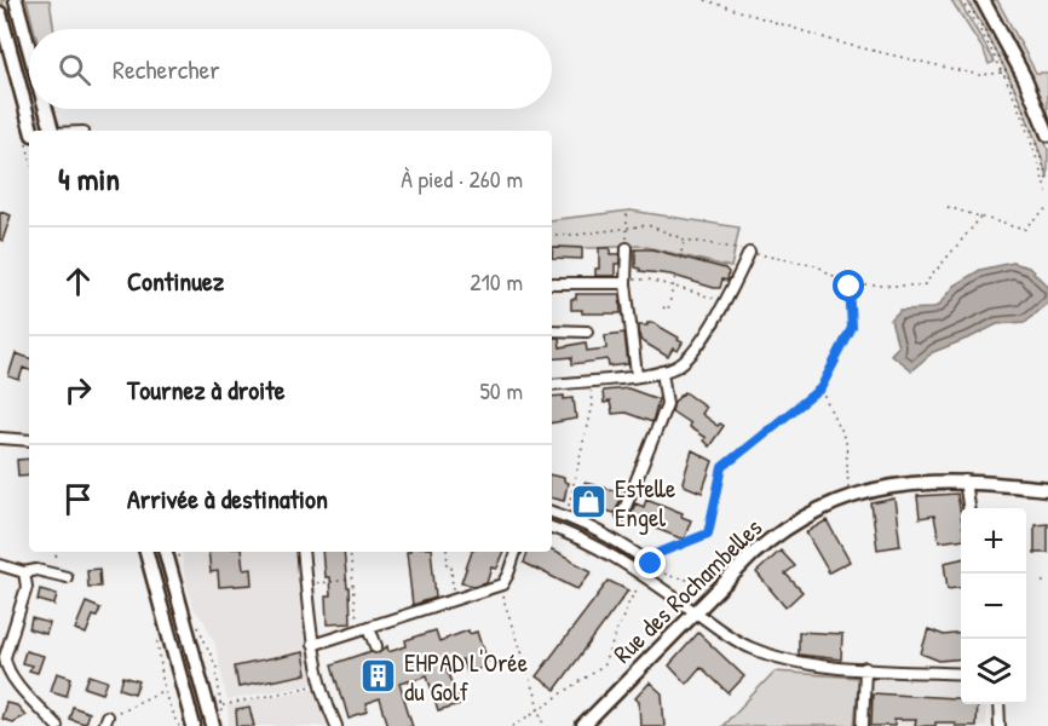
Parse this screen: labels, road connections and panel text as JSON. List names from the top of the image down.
{
  "streets": {
    "main road": ["Rue des Rochambelles"]
  },
  "places": {
    "shop": ["Estelle Engel"],
    "building": ["EHPAD L'Orée du Golf"]
  },
  "page": {
    "search": "Rechercher",
    "heading": ["4 min", "À pied · 260 m"],
    "list": [
      ["Continuez", "210 m"],
      ["Tournez à droite", "50 m"],
      "Arrivée à destination"
    ],
    "map_buttons": ["+", "−"]
  }
}
